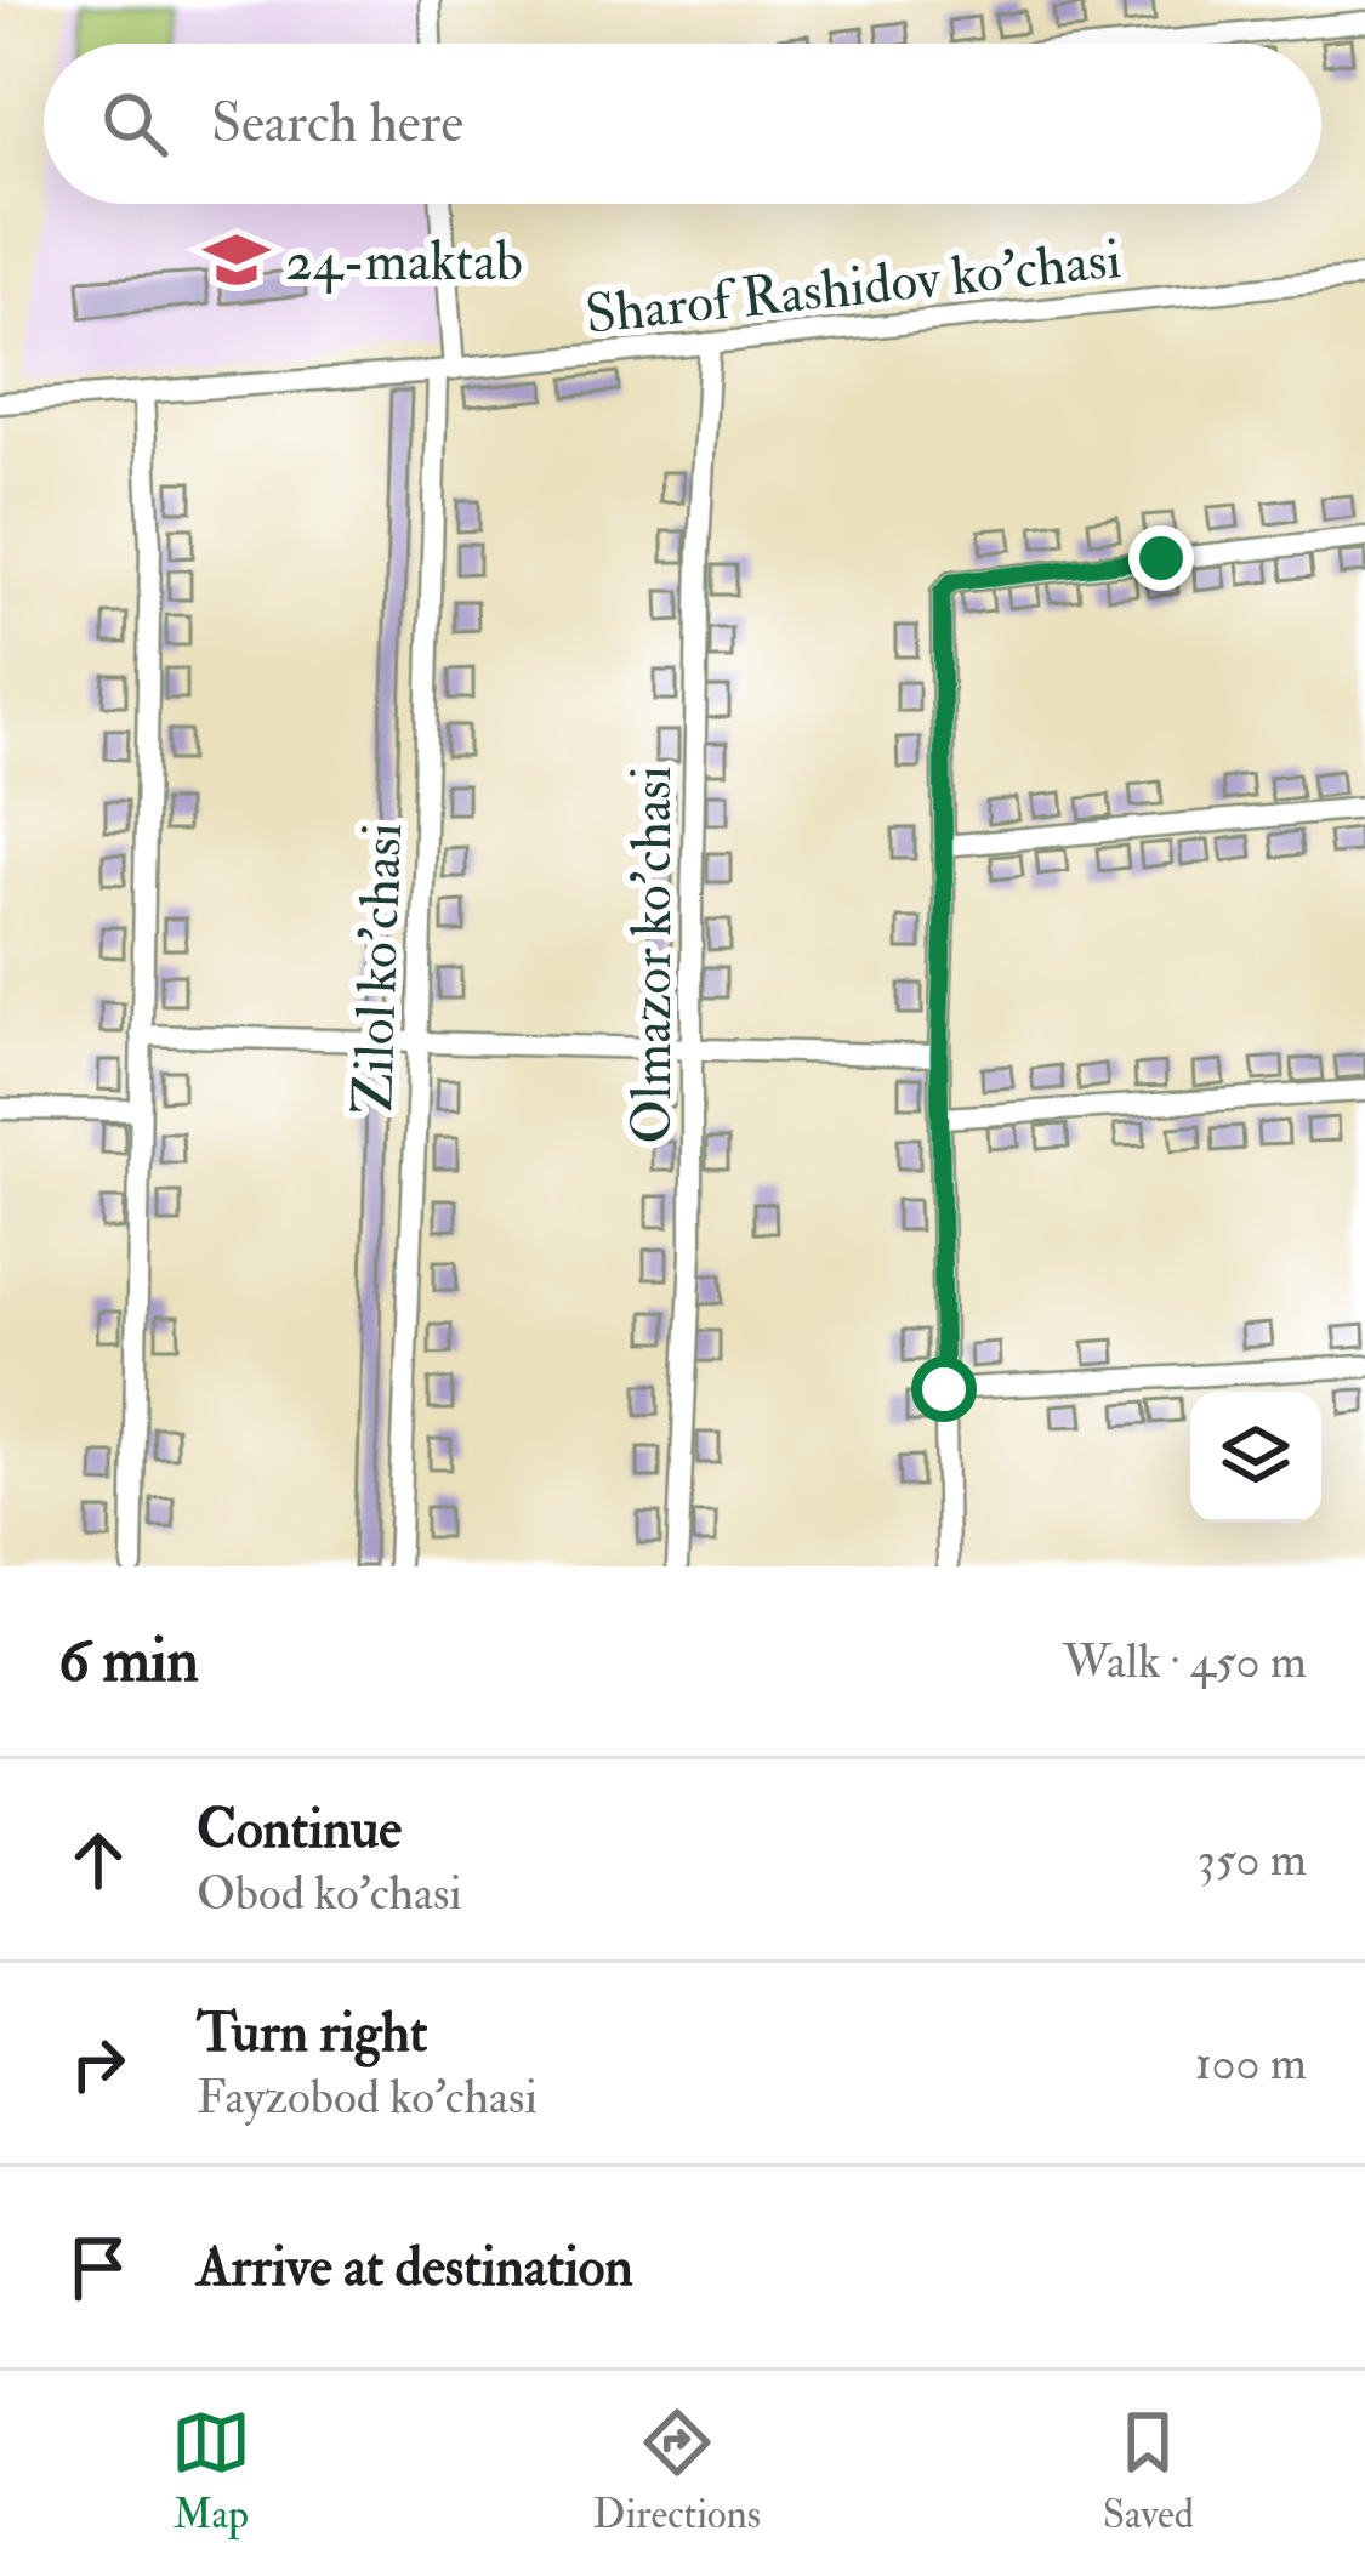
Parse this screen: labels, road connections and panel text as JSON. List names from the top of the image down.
{
  "streets": {
    "street": ["Sharof Rashidov ko'chasi", "Olmazor ko'chasi", "Zilol ko'chasi"]
  },
  "crossings": [
    ["Sharof Rashidov ko'chasi", "Olmazor ko'chasi"],
    ["Sharof Rashidov ko'chasi", "Zilol ko'chasi"]
  ],
  "places": {
    "school or university": ["24-maktab"]
  },
  "page": {
    "search": "Search here",
    "heading": ["6 min", "Walk · 450 m"],
    "list": [
      ["Continue", "Obod ko'chasi", "350 m"],
      ["Turn right", "Fayzobod ko'chasi", "100 m"],
      "Arrive at destination"
    ],
    "nav": ["Map", "Directions", "Saved"]
  }
}
